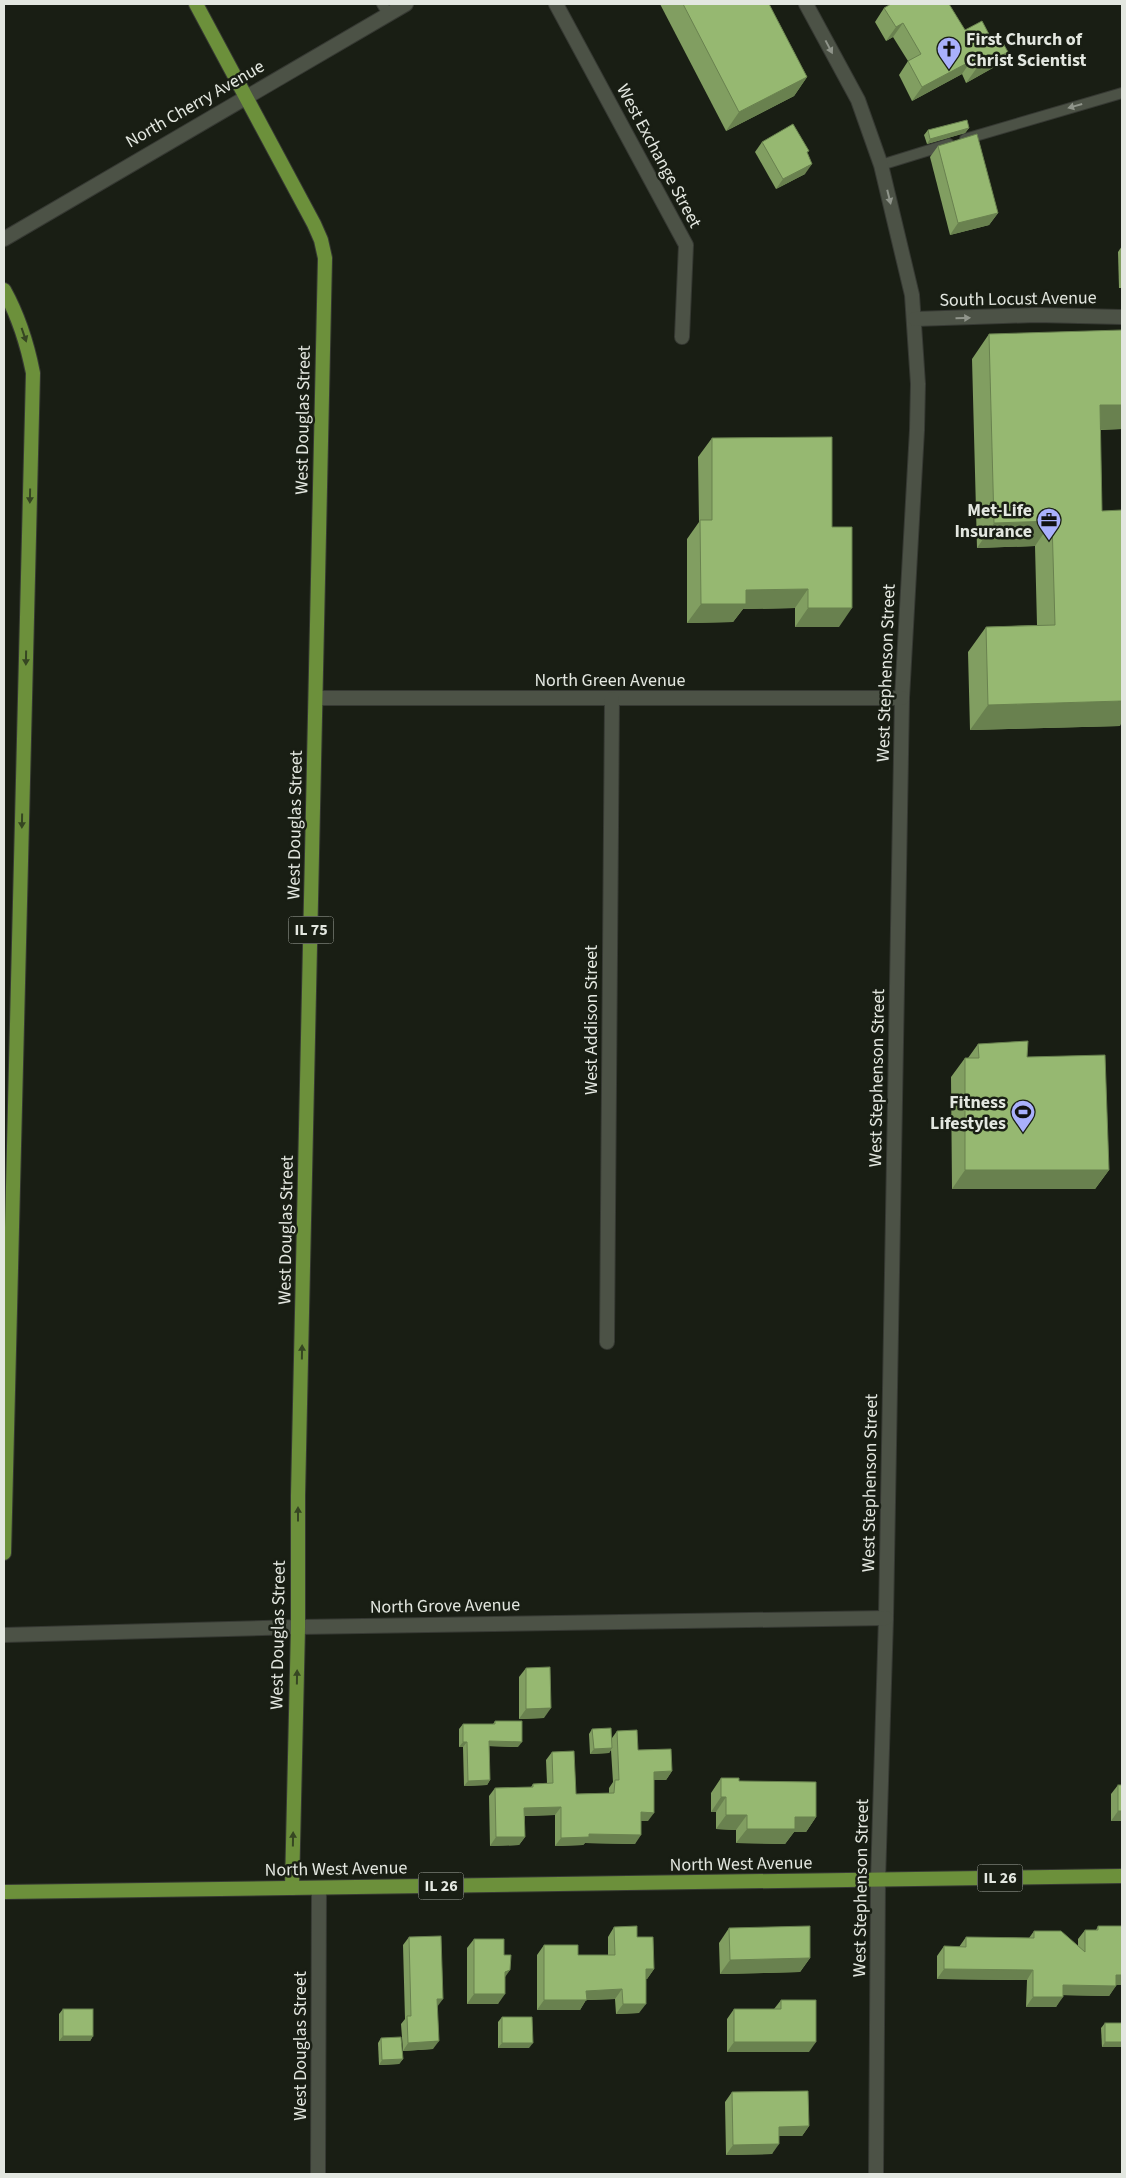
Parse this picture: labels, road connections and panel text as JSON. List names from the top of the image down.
{
  "streets": {
    "main road": [
      "West Douglas Street",
      "IL 75",
      "North West Avenue",
      "IL 26"
    ],
    "street": [
      "North Cherry Avenue",
      "West Exchange Street",
      "South Locust Avenue",
      "West Stephenson Street",
      "North Green Avenue",
      "West Addison Street",
      "North Grove Avenue"
    ]
  },
  "crossings": [
    ["North Cherry Avenue", "West Douglas Street"],
    ["South Locust Avenue", "West Stephenson Street"],
    ["West Douglas Street", "North Green Avenue"],
    ["West Douglas Street", "North Grove Avenue"],
    ["West Douglas Street", "North West Avenue"],
    ["West Stephenson Street", "North Green Avenue"],
    ["West Stephenson Street", "North Grove Avenue"],
    ["West Stephenson Street", "North West Avenue"],
    ["West Stephenson Street", "IL 26"],
    ["North Green Avenue", "West Addison Street"],
    ["North West Avenue", "IL 26"]
  ],
  "one_way": ["South Locust Avenue", "West Douglas Street"],
  "places": {
    "church": ["First Church of Christ Scientist"],
    "office": ["Met-Life Insurance"],
    "sports": ["Fitness Lifestyles"]
  }
}
